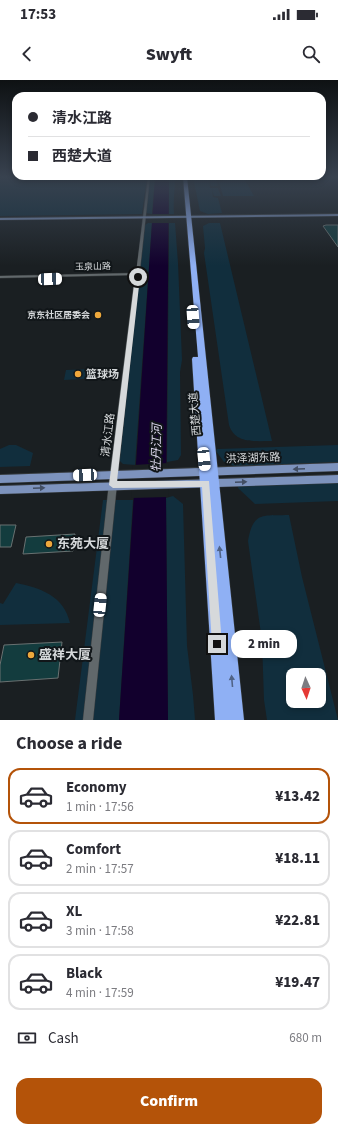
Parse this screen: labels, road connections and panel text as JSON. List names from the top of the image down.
{
  "streets": {
    "highway": ["西楚大道"],
    "main road": ["洪泽湖东路"],
    "street": ["玉泉山路", "清水江路"]
  },
  "crossings": [
    ["玉泉山路", "清水江路"],
    ["西楚大道", "洪泽湖东路"],
    ["清水江路", "洪泽湖东路"]
  ],
  "water": ["牡丹江河"],
  "places": [
    "京东社区居委会",
    "篮球场",
    "东苑大厦",
    "盛祥大厦"
  ],
  "north": "bottom",
  "page": {
    "status": "17:53",
    "header": "Swyft",
    "banner": ["清水江路", "西楚大道"],
    "bubble": "2 min",
    "heading": "Choose a ride",
    "list": [
      {
        "name": "Economy",
        "note": "1 min · 17:56",
        "value": "¥13.42"
      },
      {
        "name": "Comfort",
        "note": "2 min · 17:57",
        "value": "¥18.11"
      },
      {
        "name": "XL",
        "note": "3 min · 17:58",
        "value": "¥22.81"
      },
      {
        "name": "Black",
        "note": "4 min · 17:59",
        "value": "¥19.47"
      }
    ],
    "pay": ["Cash", "680 m"],
    "buttons": "Confirm"
  }
}
